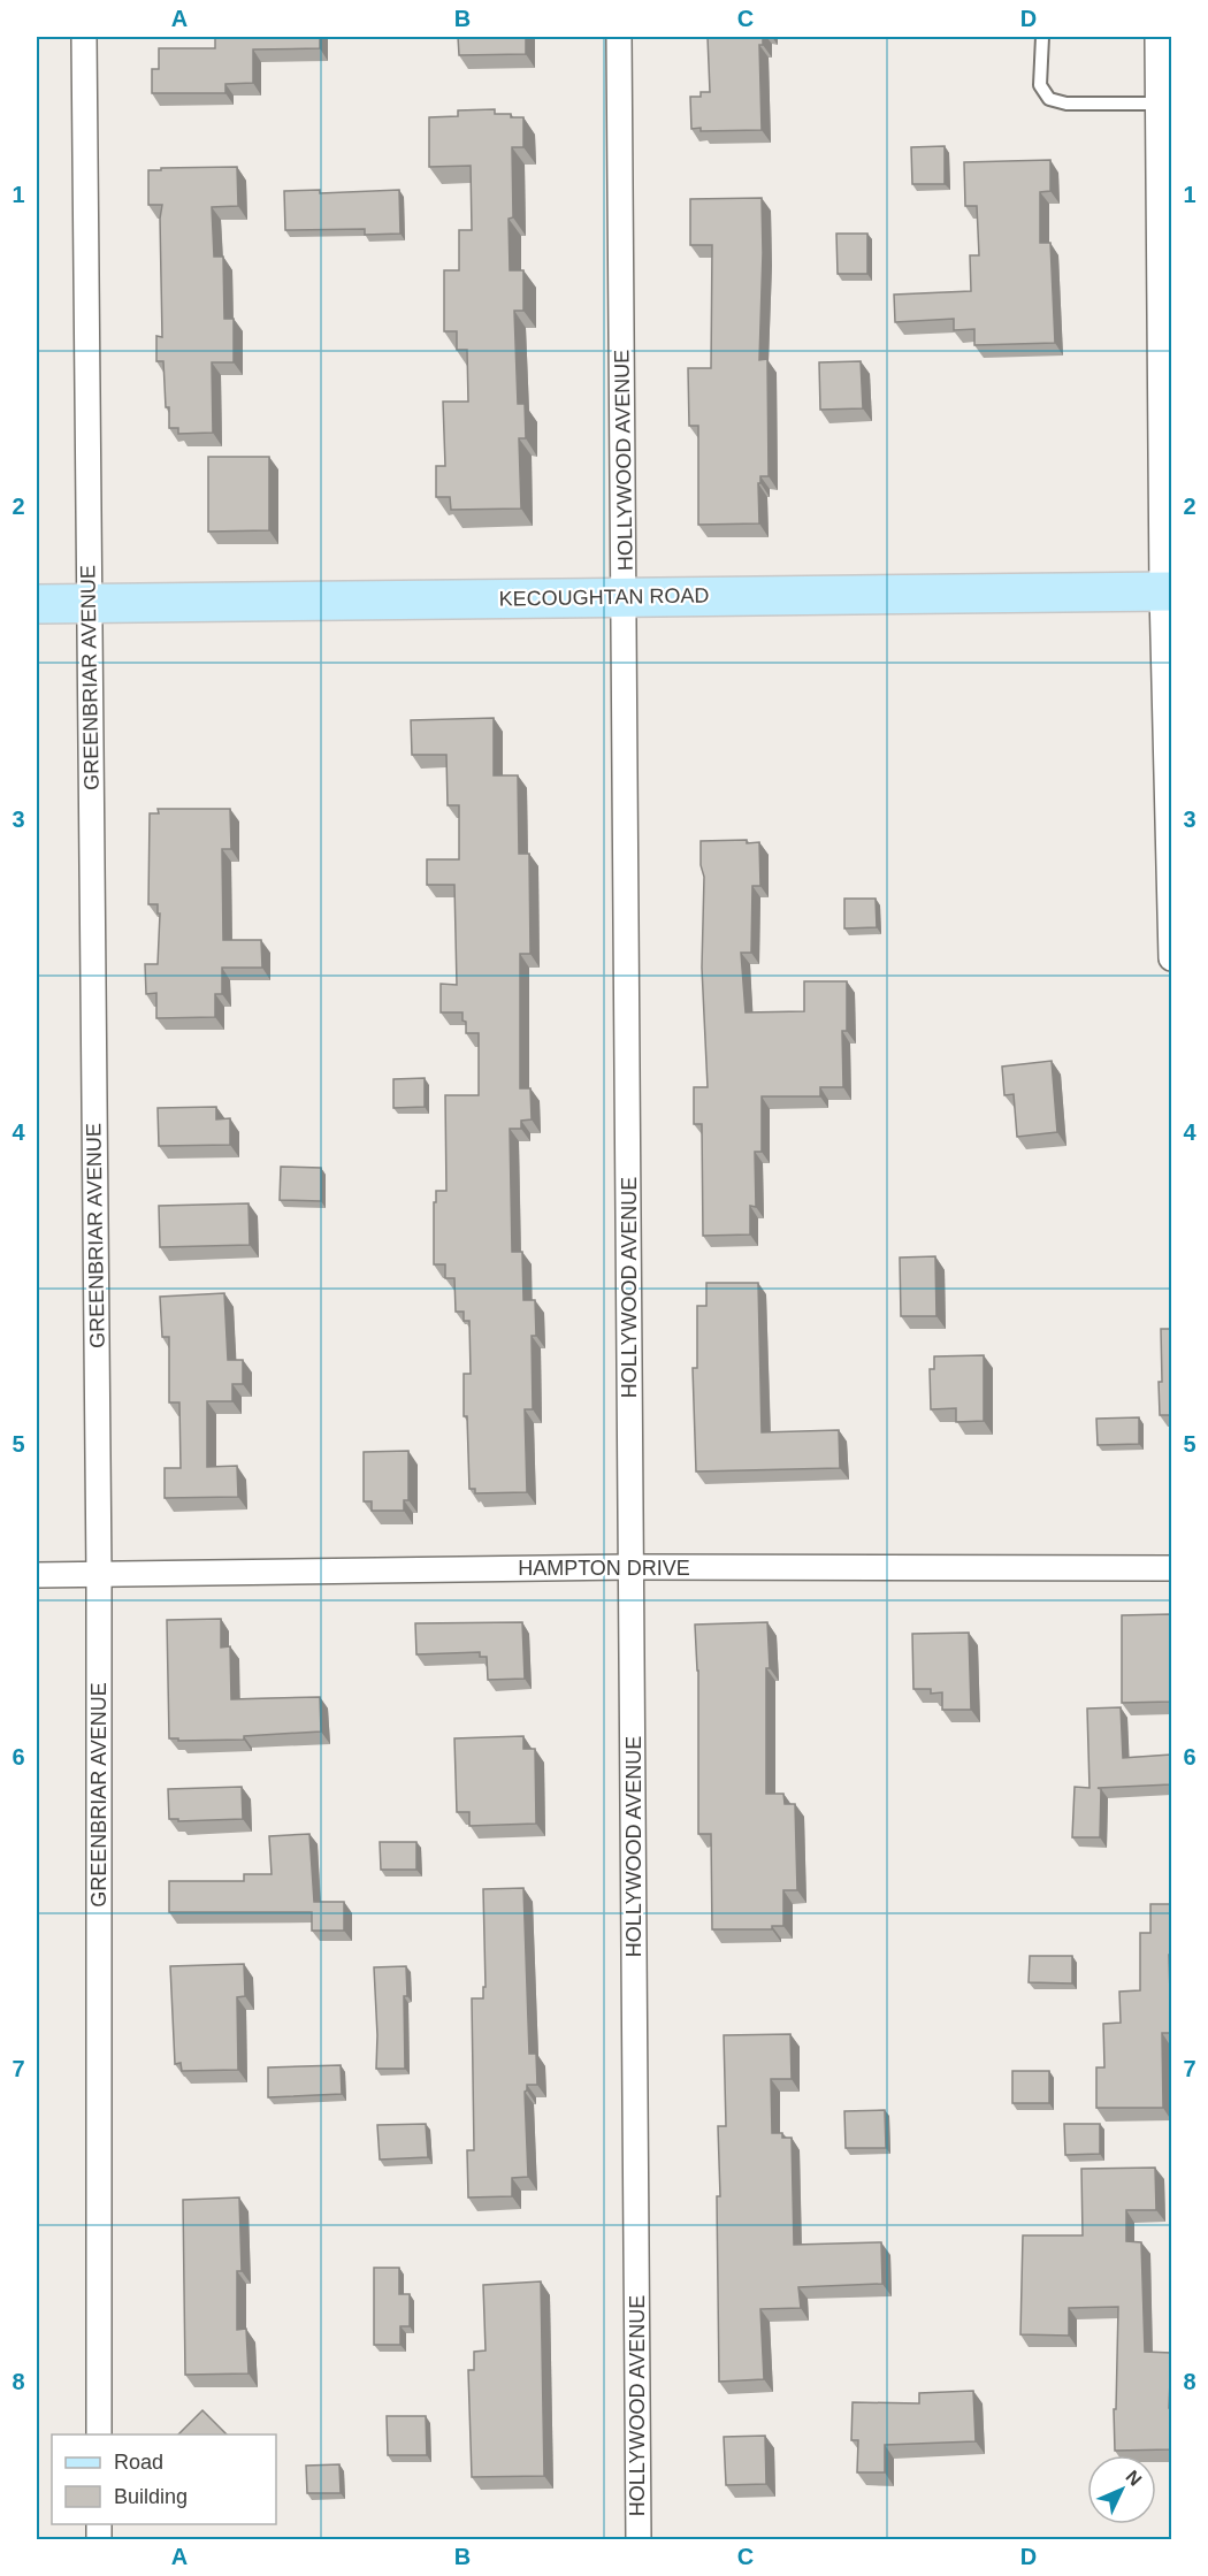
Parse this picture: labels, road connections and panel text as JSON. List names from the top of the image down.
{
  "streets": {
    "main road": ["KECOUGHTAN ROAD"],
    "street": ["HOLLYWOOD AVENUE", "GREENBRIAR AVENUE", "HAMPTON DRIVE"]
  },
  "crossings": [
    ["HOLLYWOOD AVENUE", "KECOUGHTAN ROAD"],
    ["HOLLYWOOD AVENUE", "HAMPTON DRIVE"],
    ["KECOUGHTAN ROAD", "GREENBRIAR AVENUE"],
    ["GREENBRIAR AVENUE", "HAMPTON DRIVE"]
  ],
  "legend": ["Road", "Building"],
  "north": "top right",
  "grid": {
    "columns": [
      "A",
      "B",
      "C",
      "D"
    ],
    "rows": [
      "1",
      "2",
      "3",
      "4",
      "5",
      "6",
      "7",
      "8"
    ]
  }
}
